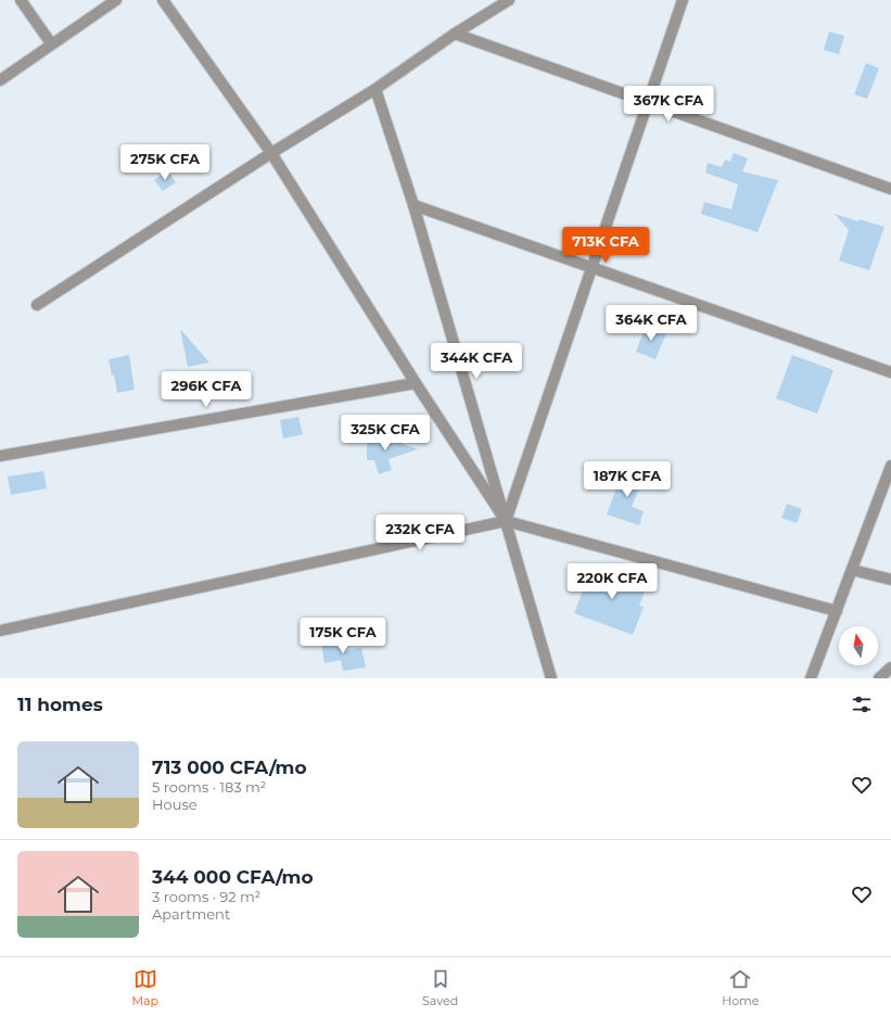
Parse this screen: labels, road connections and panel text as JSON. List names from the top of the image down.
{
  "north": "top",
  "page": {
    "price": [
      "367K CFA",
      "275K CFA",
      "713K CFA",
      "364K CFA",
      "344K CFA",
      "296K CFA",
      "325K CFA",
      "187K CFA",
      "232K CFA",
      "220K CFA",
      "175K CFA"
    ],
    "heading": "11 homes",
    "list": [
      {
        "name": "713 000 CFA/mo",
        "note": "5 rooms · 183 m² · House"
      },
      {
        "name": "344 000 CFA/mo",
        "note": "3 rooms · 92 m² · Apartment"
      }
    ],
    "tabs": ["Map", "Saved", "Home"]
  }
}
